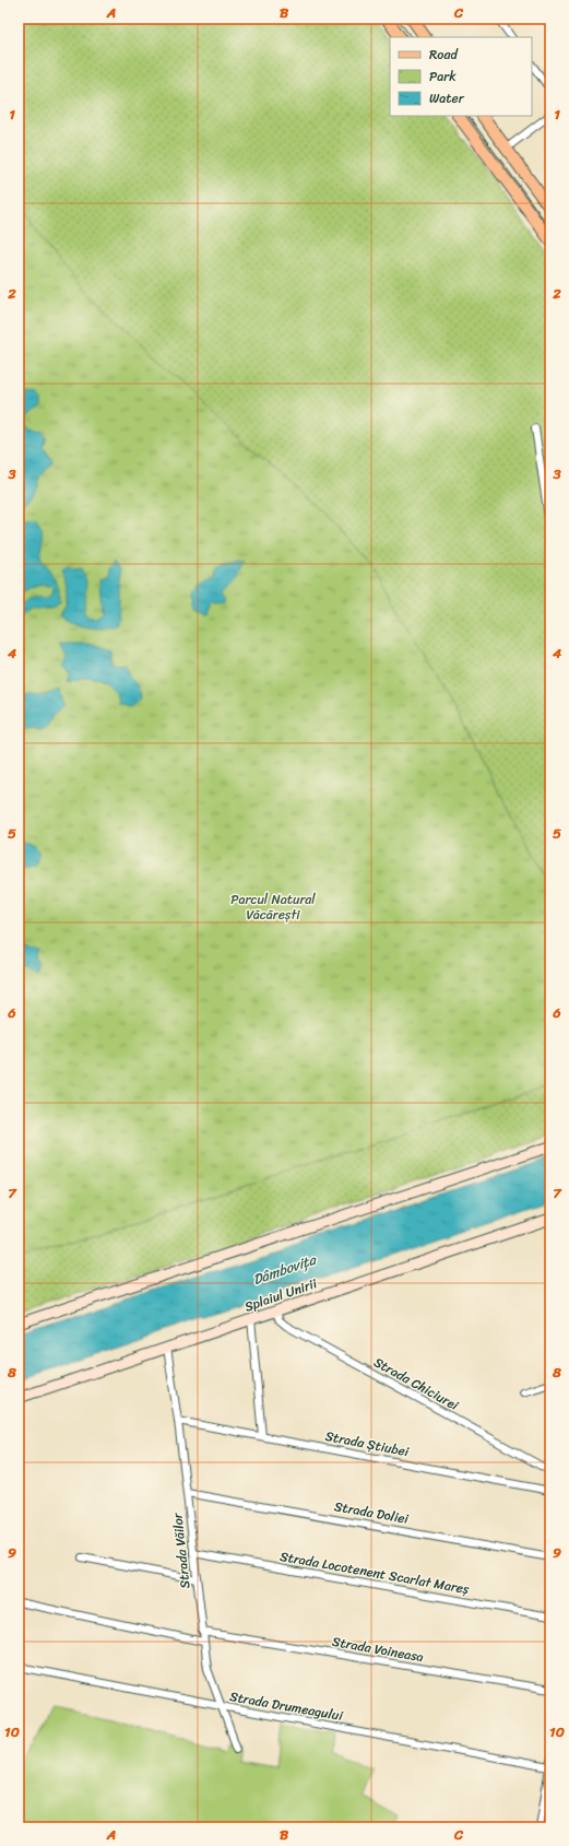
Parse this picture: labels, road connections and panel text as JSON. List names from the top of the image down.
{
  "streets": {
    "main road": ["Splaiul Unirii"],
    "street": [
      "Strada Chiciurei",
      "Strada Știubei",
      "Strada Doliei",
      "Strada Văilor",
      "Strada Locotenent Scarlat Mareș",
      "Strada Voineasa",
      "Strada Drumeagului"
    ]
  },
  "crossings": [
    ["Splaiul Unirii", "Strada Chiciurei"],
    ["Splaiul Unirii", "Strada Văilor"],
    ["Strada Știubei", "Strada Văilor"],
    ["Strada Doliei", "Strada Văilor"],
    ["Strada Văilor", "Strada Locotenent Scarlat Mareș"],
    ["Strada Văilor", "Strada Voineasa"],
    ["Strada Văilor", "Strada Drumeagului"]
  ],
  "water": ["Dâmbovița"],
  "parks": ["Parcul Natural Văcărești"],
  "legend": ["Road", "Park", "Water"],
  "grid": {
    "columns": ["A", "B", "C"],
    "rows": [
      "1",
      "2",
      "3",
      "4",
      "5",
      "6",
      "7",
      "8",
      "9",
      "10"
    ]
  }
}
